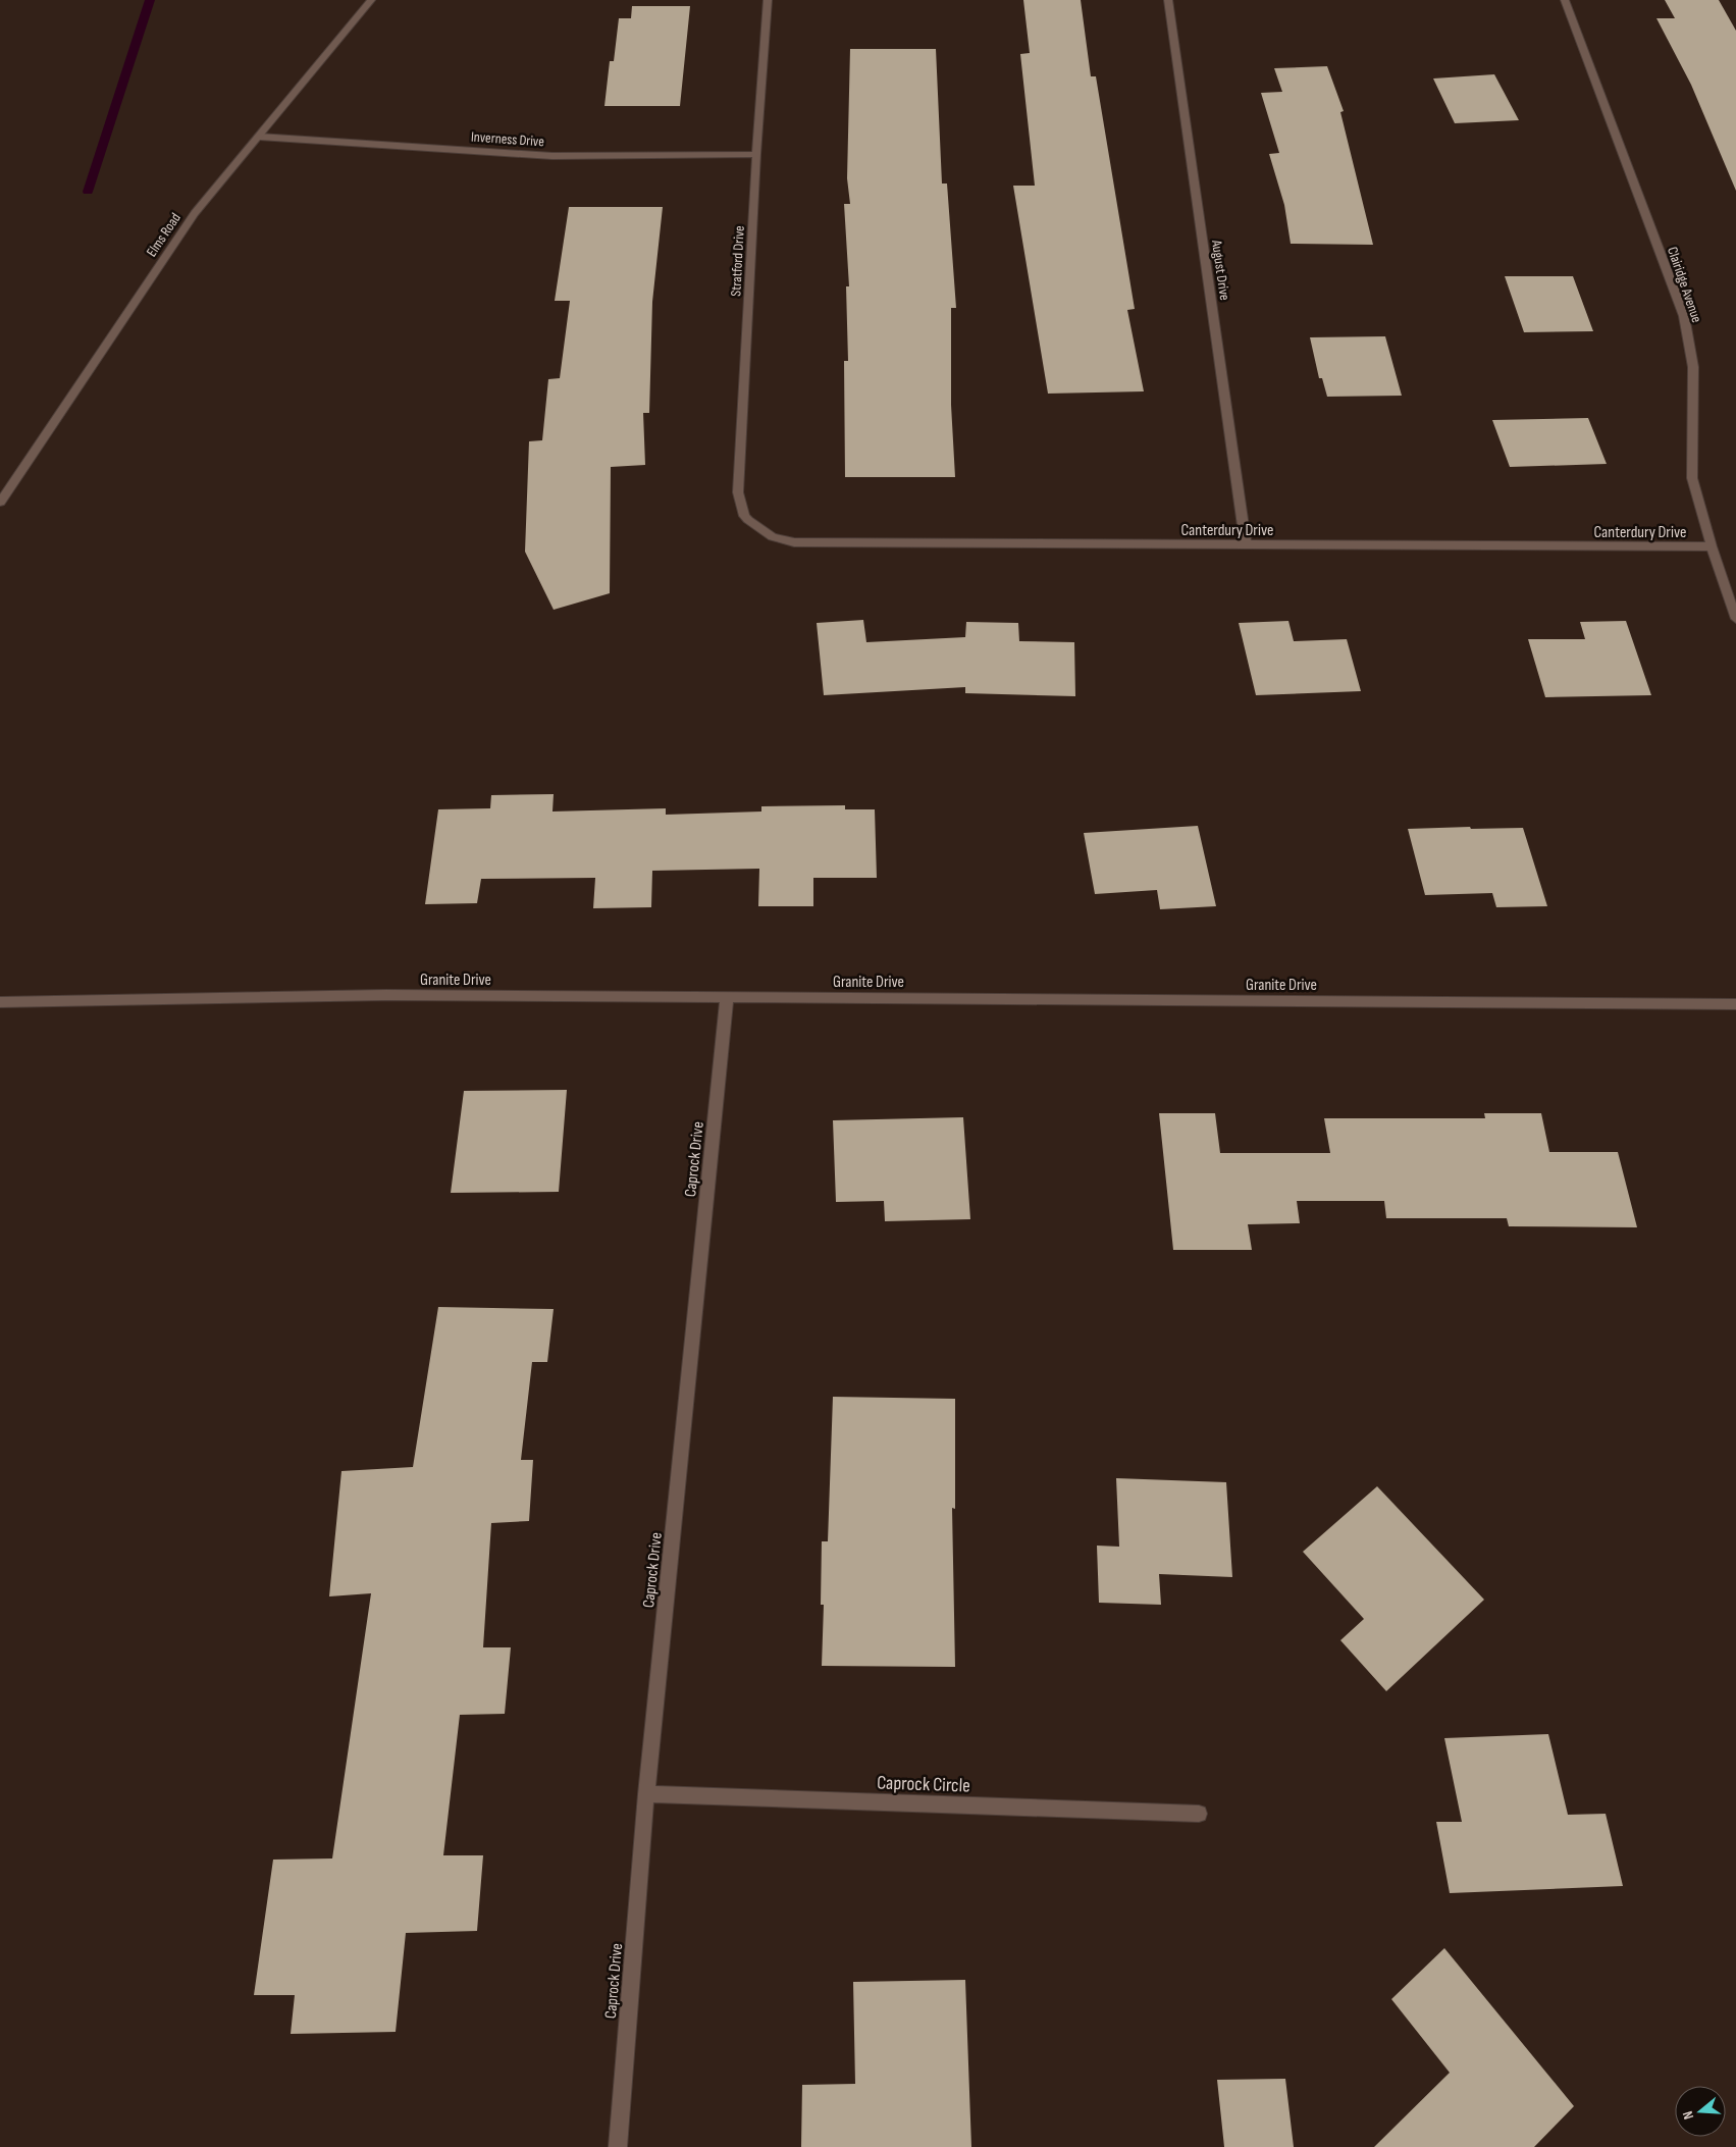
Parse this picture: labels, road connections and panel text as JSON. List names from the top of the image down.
{
  "streets": {
    "street": [
      "Inverness Drive",
      "Elms Road",
      "Stratford Drive",
      "August Drive",
      "Clairidge Avenue",
      "Canterdury Drive",
      "Granite Drive",
      "Caprock Drive",
      "Caprock Circle"
    ]
  },
  "crossings": [
    ["Inverness Drive", "Elms Road"],
    ["Inverness Drive", "Stratford Drive"],
    ["Stratford Drive", "Canterdury Drive"],
    ["August Drive", "Canterdury Drive"],
    ["Clairidge Avenue", "Canterdury Drive"],
    ["Granite Drive", "Caprock Drive"],
    ["Caprock Drive", "Caprock Circle"]
  ],
  "north": "left"
}
